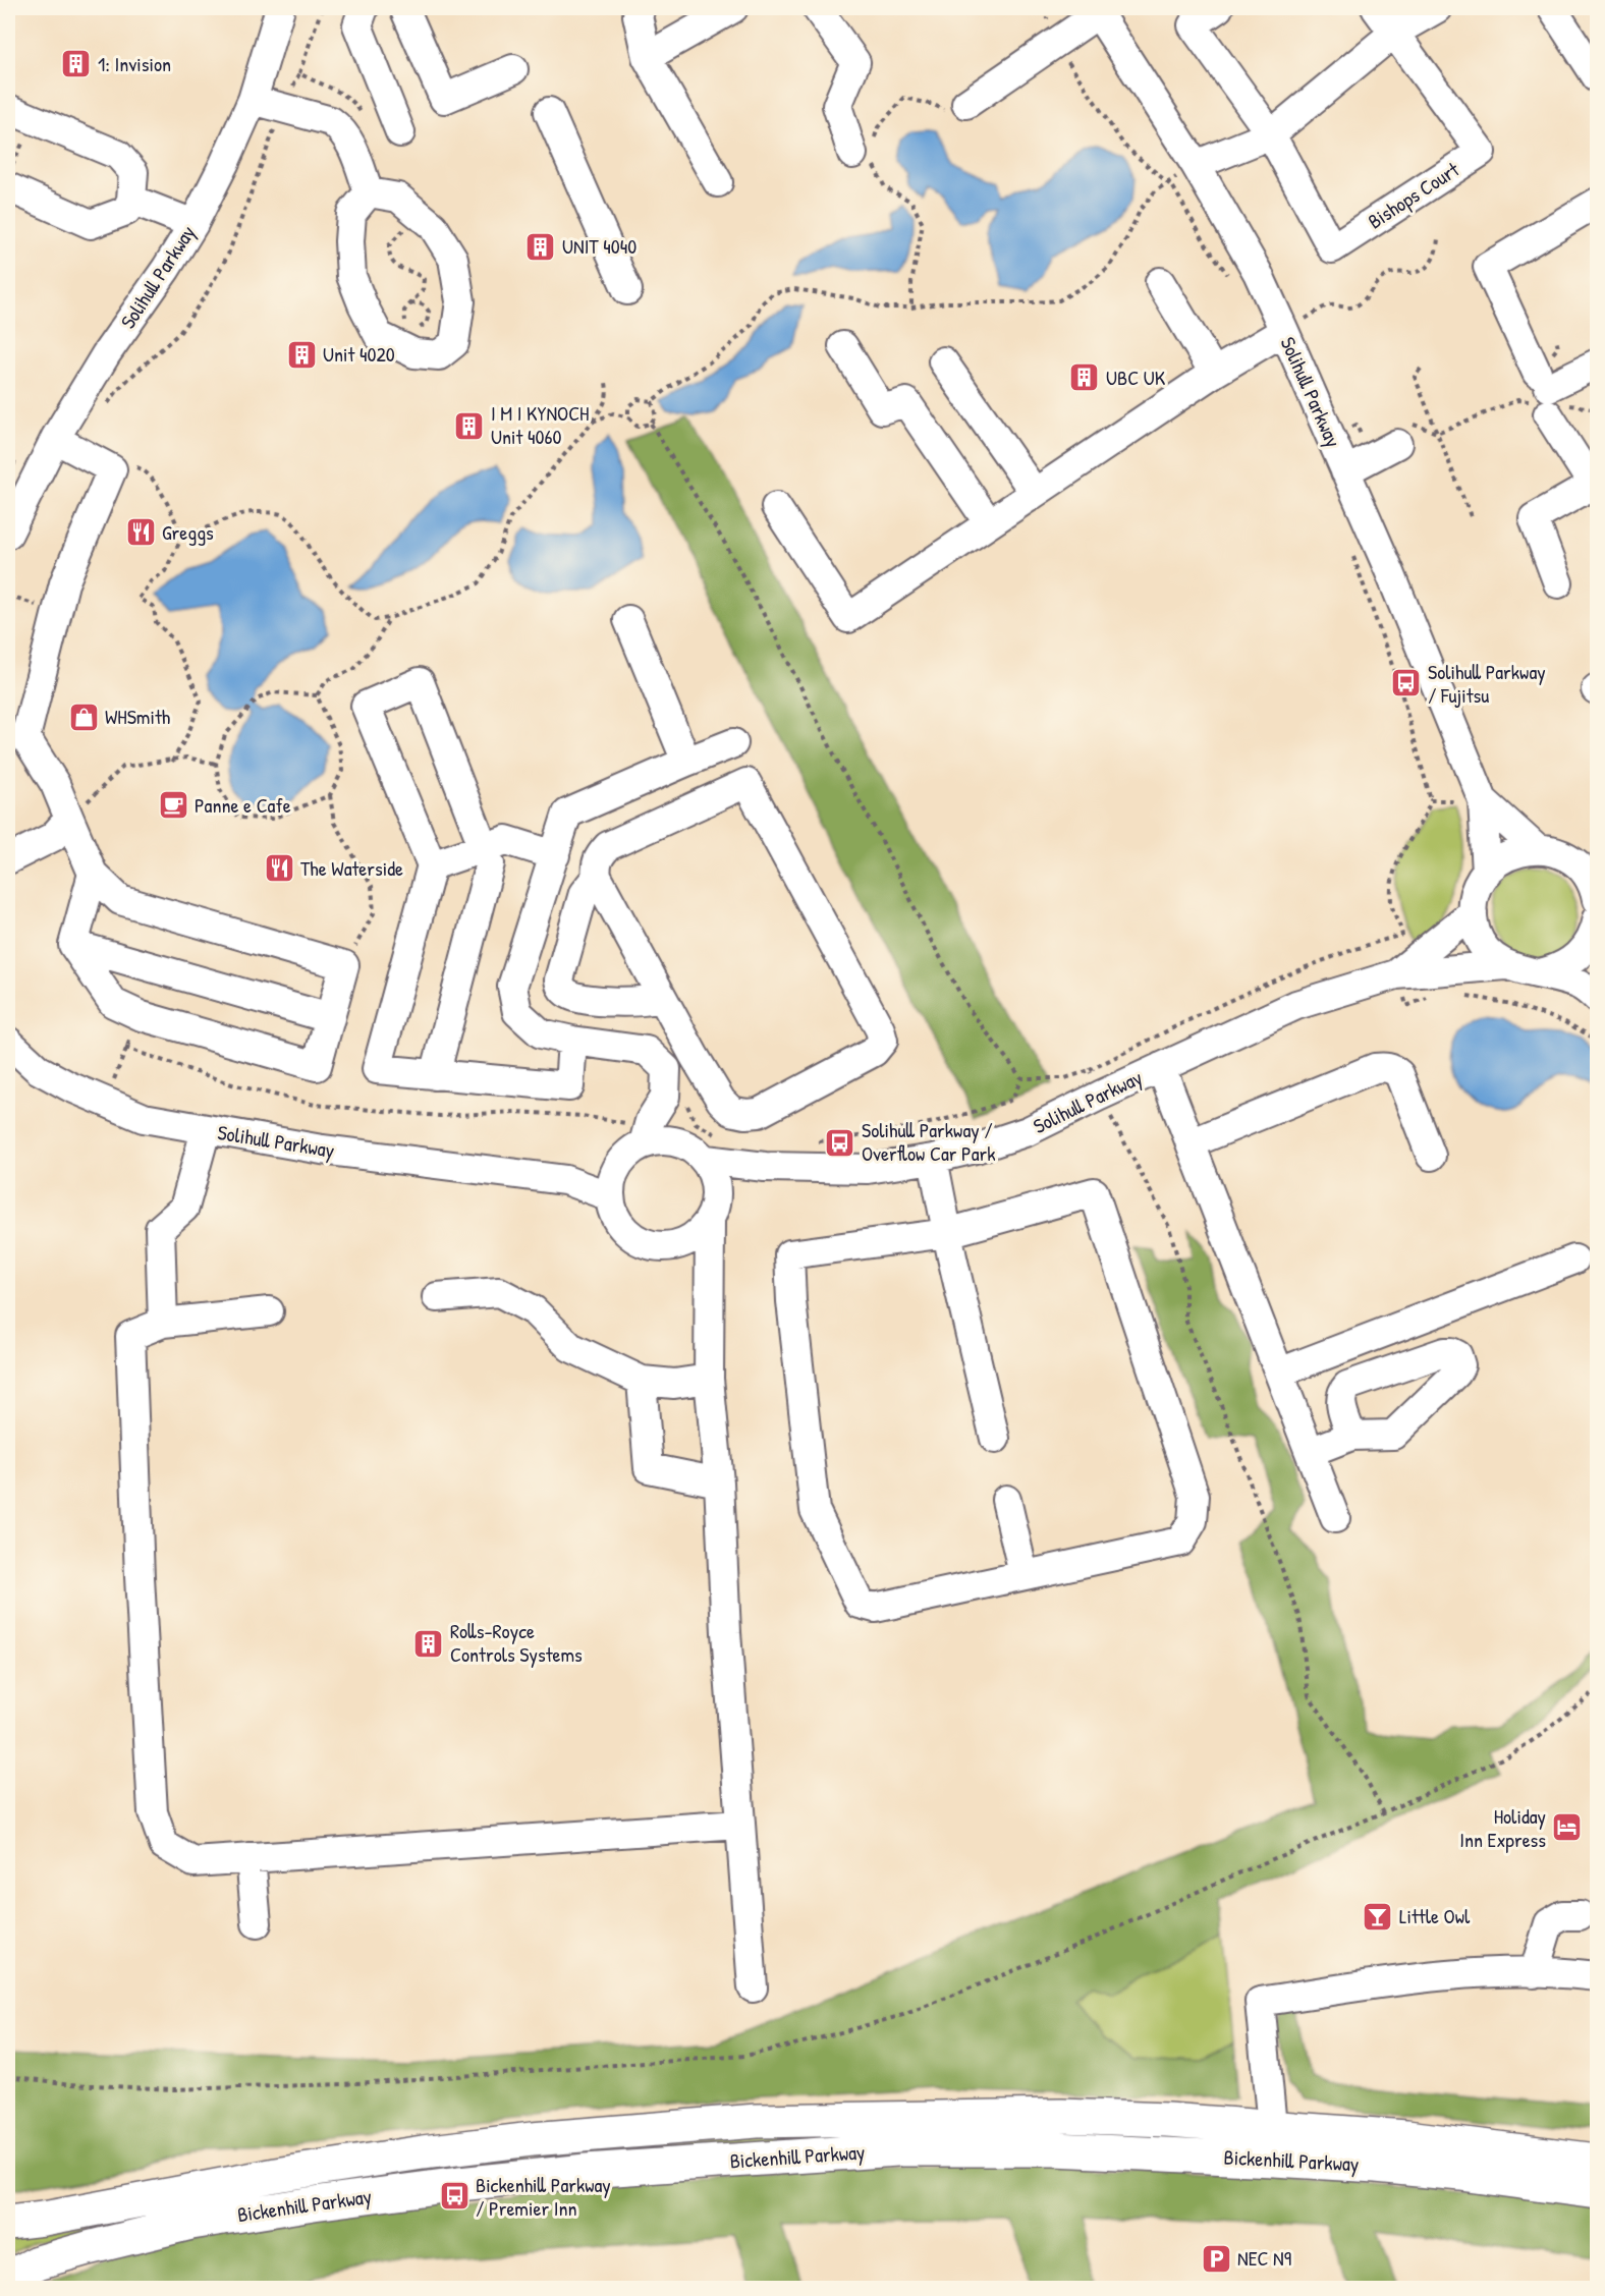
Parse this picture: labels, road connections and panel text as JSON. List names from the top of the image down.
{
  "streets": {
    "main road": ["Bickenhill Parkway"],
    "street": ["Bishops Court", "Solihull Parkway"]
  },
  "places": {
    "building": [
      "1: Invision",
      "UNIT 4040",
      "Unit 4020",
      "UBC UK",
      "I M I KYNOCH Unit 4060",
      "Rolls-Royce Controls Systems"
    ],
    "restaurant": ["Greggs", "The Waterside"],
    "bus stop": ["Solihull Parkway / Fujitsu", "Solihull Parkway / Overflow Car Park", "Bickenhill Parkway / Premier Inn"],
    "shop": ["WHSmith"],
    "cafe": ["Panne e Cafe"],
    "hotel": ["Holiday Inn Express"],
    "bar": ["Little Owl"],
    "parking": ["NEC N9"]
  }
}
